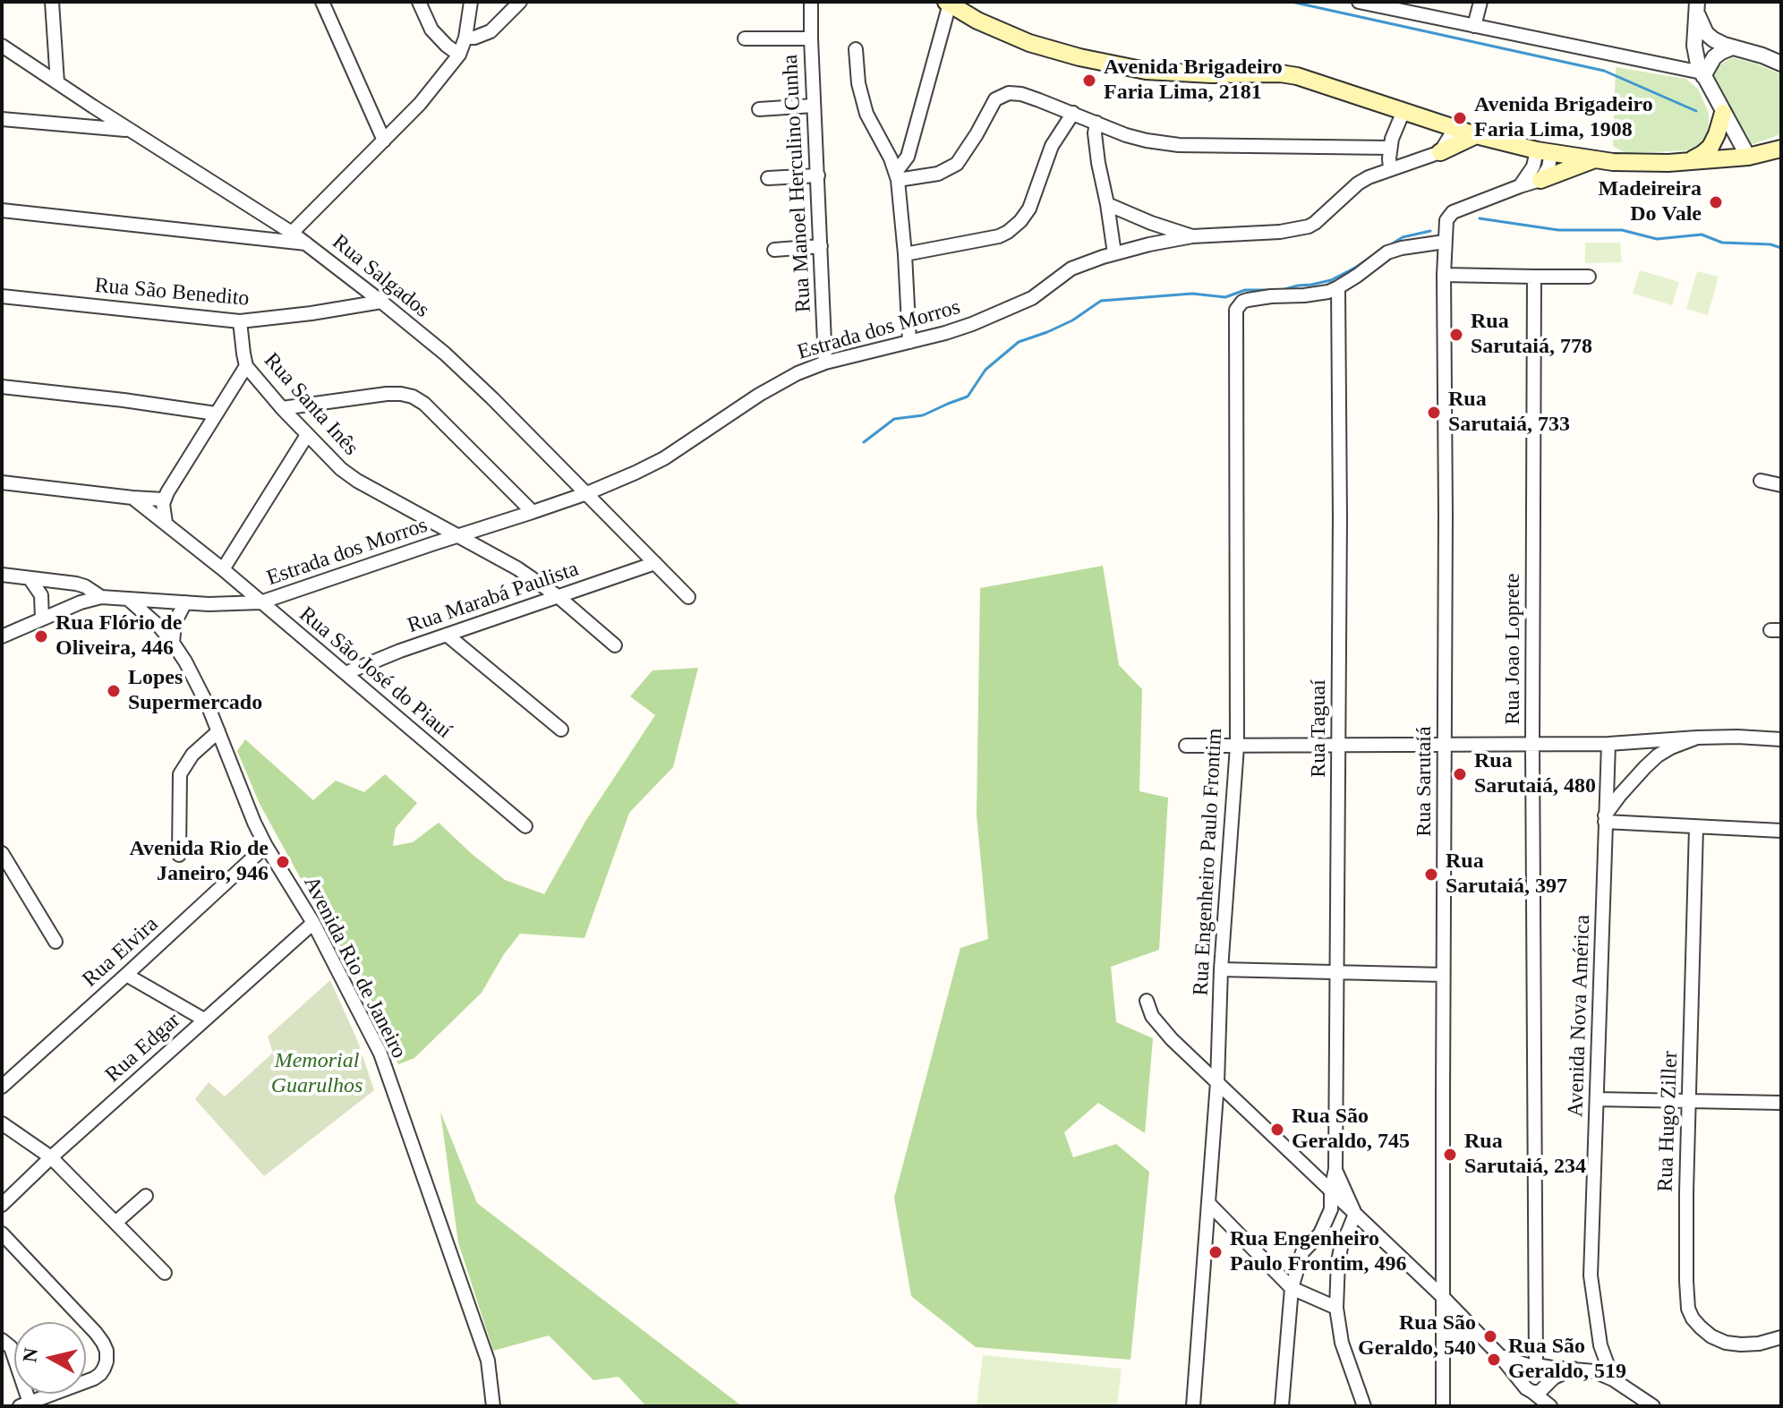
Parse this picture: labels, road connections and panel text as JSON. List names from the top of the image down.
{
  "streets": {
    "street": [
      "Rua Manoel Herculino Cunha",
      "Rua Salgados",
      "Rua São Benedito",
      "Estrada dos Morros",
      "Rua Santa Inês",
      "Rua Marabá Paulista",
      "Rua Joao Loprete",
      "Rua São José do Piauí",
      "Rua Taguaí",
      "Rua Sarutaiá",
      "Rua Engenheiro Paulo Frontim",
      "Rua Elvira",
      "Avenida Rio de Janeiro",
      "Avenida Nova América",
      "Rua Edgar",
      "Rua Hugo Ziller"
    ]
  },
  "crossings": [
    ["Rua Manoel Herculino Cunha", "Estrada dos Morros"],
    ["Rua Salgados", "Rua São Benedito"],
    ["Rua Salgados", "Estrada dos Morros"],
    ["Rua Salgados", "Rua Marabá Paulista"],
    ["Rua São Benedito", "Rua Santa Inês"],
    ["Estrada dos Morros", "Rua Santa Inês"],
    ["Estrada dos Morros", "Rua São José do Piauí"],
    ["Estrada dos Morros", "Avenida Rio de Janeiro"],
    ["Rua Santa Inês", "Rua Marabá Paulista"],
    ["Rua Marabá Paulista", "Rua São José do Piauí"],
    ["Rua Taguaí", "Rua Engenheiro Paulo Frontim"],
    ["Rua Elvira", "Avenida Rio de Janeiro"],
    ["Avenida Rio de Janeiro", "Rua Edgar"]
  ],
  "parks": ["Memorial Guarulhos"],
  "places": [
    "Avenida Brigadeiro Faria Lima, 2181",
    "Avenida Brigadeiro Faria Lima, 1908",
    "Madeireira Do Vale",
    "Rua Sarutaiá, 778",
    "Rua Sarutaiá, 733",
    "Rua Flório de Oliveira, 446",
    "Lopes Supermercado",
    "Rua Sarutaiá, 480",
    "Avenida Rio de Janeiro, 946",
    "Rua Sarutaiá, 397",
    "Rua São Geraldo, 745",
    "Rua Sarutaiá, 234",
    "Rua Engenheiro Paulo Frontim, 496",
    "Rua São Geraldo, 540",
    "Rua São Geraldo, 519"
  ],
  "north": "left"
}
